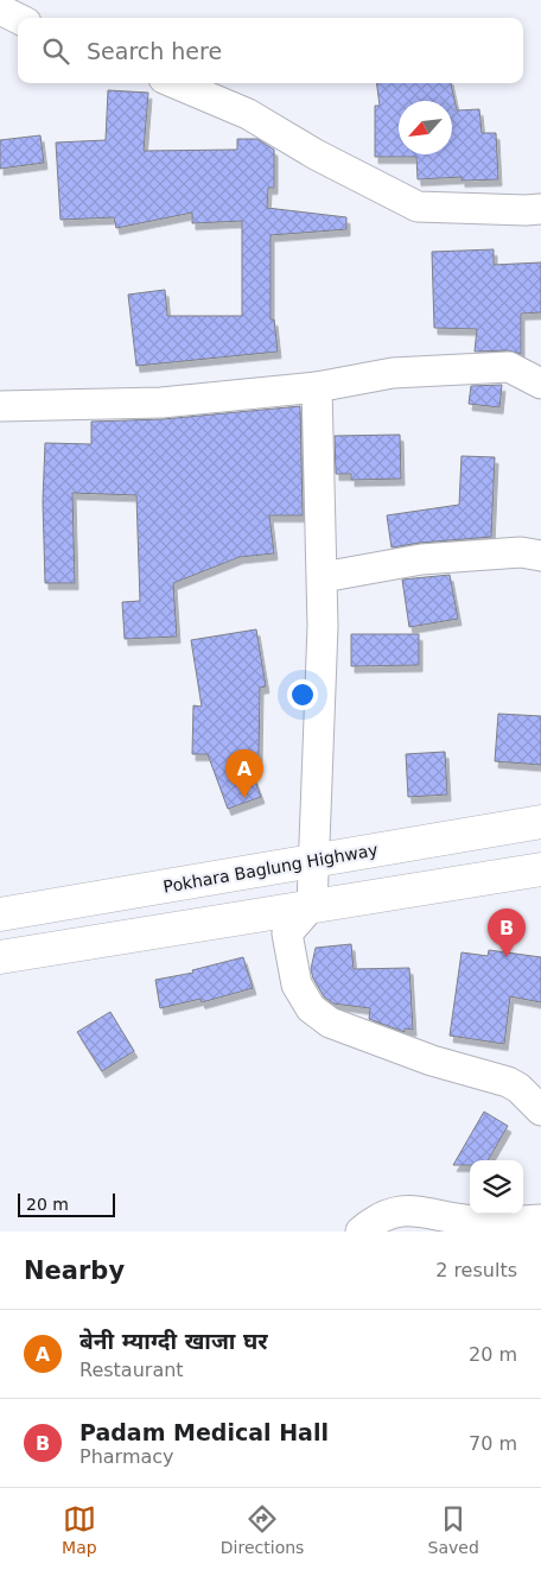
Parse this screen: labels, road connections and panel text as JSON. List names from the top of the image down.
{
  "streets": {
    "highway": ["Pokhara Baglung Highway"]
  },
  "scale_bar": "20 m",
  "north": "bottom left",
  "page": {
    "search": "Search here",
    "pins": ["A", "B"],
    "scale": "20 m",
    "heading": ["Nearby", "2 results"],
    "list": [
      {
        "mark": "A",
        "name": "बेनी म्याग्दी खाजा घर",
        "note": "Restaurant",
        "value": "20 m"
      },
      {
        "mark": "B",
        "name": "Padam Medical Hall",
        "note": "Pharmacy",
        "value": "70 m"
      }
    ],
    "nav": ["Map", "Directions", "Saved"]
  }
}
